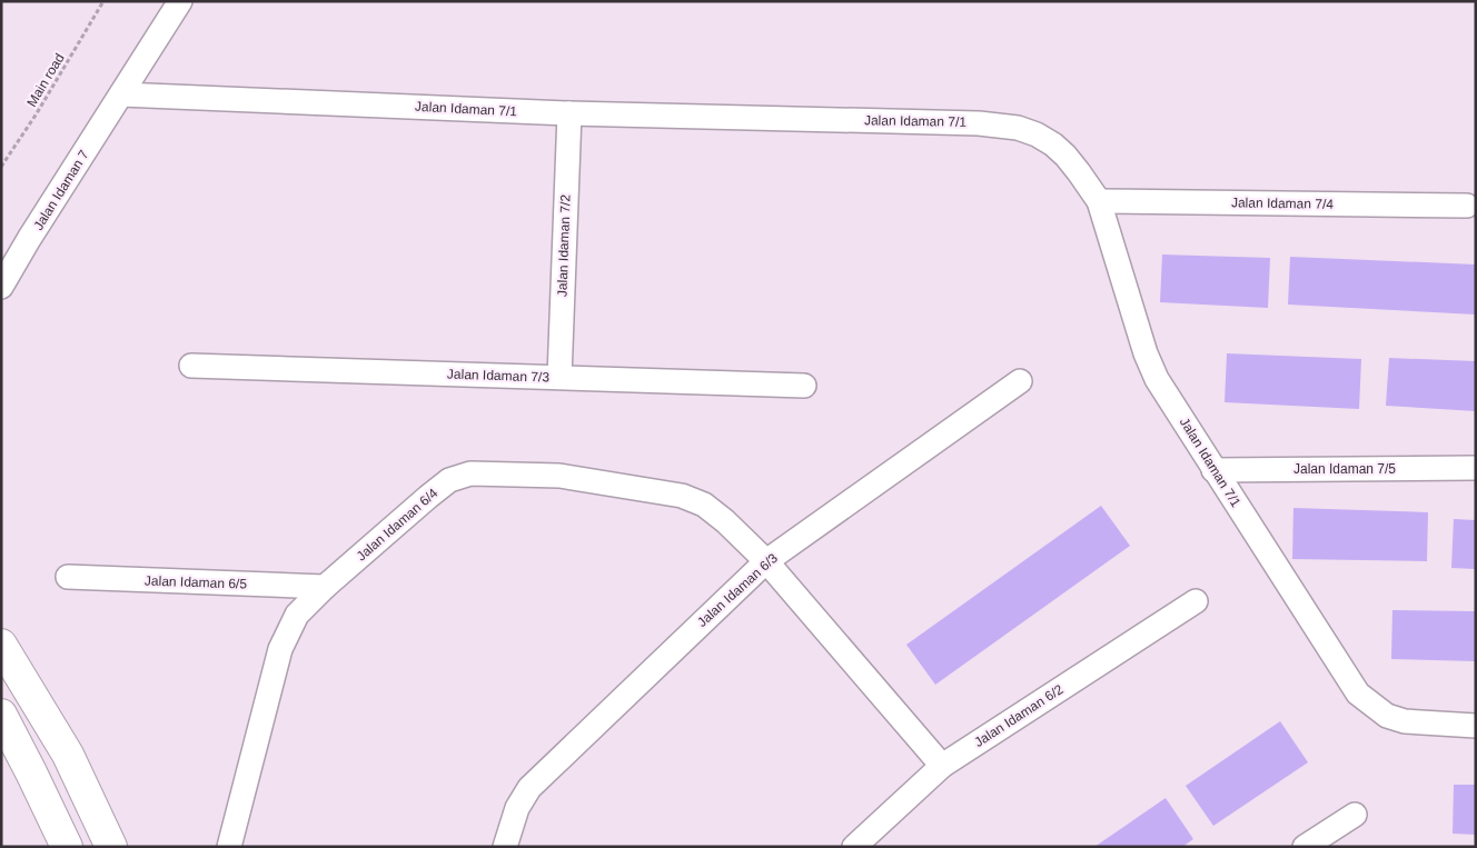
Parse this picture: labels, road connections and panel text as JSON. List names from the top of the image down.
{
  "streets": {
    "street": [
      "Jalan Idaman 7/1",
      "Jalan Idaman 7",
      "Jalan Idaman 7/4",
      "Jalan Idaman 7/2",
      "Jalan Idaman 7/3",
      "Jalan Idaman 7/5",
      "Jalan Idaman 6/4",
      "Jalan Idaman 6/5",
      "Jalan Idaman 6/3",
      "Jalan Idaman 6/2"
    ],
    "path": ["Main road"]
  },
  "crossings": [
    ["Jalan Idaman 7/1", "Jalan Idaman 7"],
    ["Jalan Idaman 7/1", "Jalan Idaman 7/4"],
    ["Jalan Idaman 7/1", "Jalan Idaman 7/2"],
    ["Jalan Idaman 7/1", "Jalan Idaman 7/5"],
    ["Jalan Idaman 7/2", "Jalan Idaman 7/3"],
    ["Jalan Idaman 6/4", "Jalan Idaman 6/5"],
    ["Jalan Idaman 6/4", "Jalan Idaman 6/3"],
    ["Jalan Idaman 6/4", "Jalan Idaman 6/2"]
  ]
}
